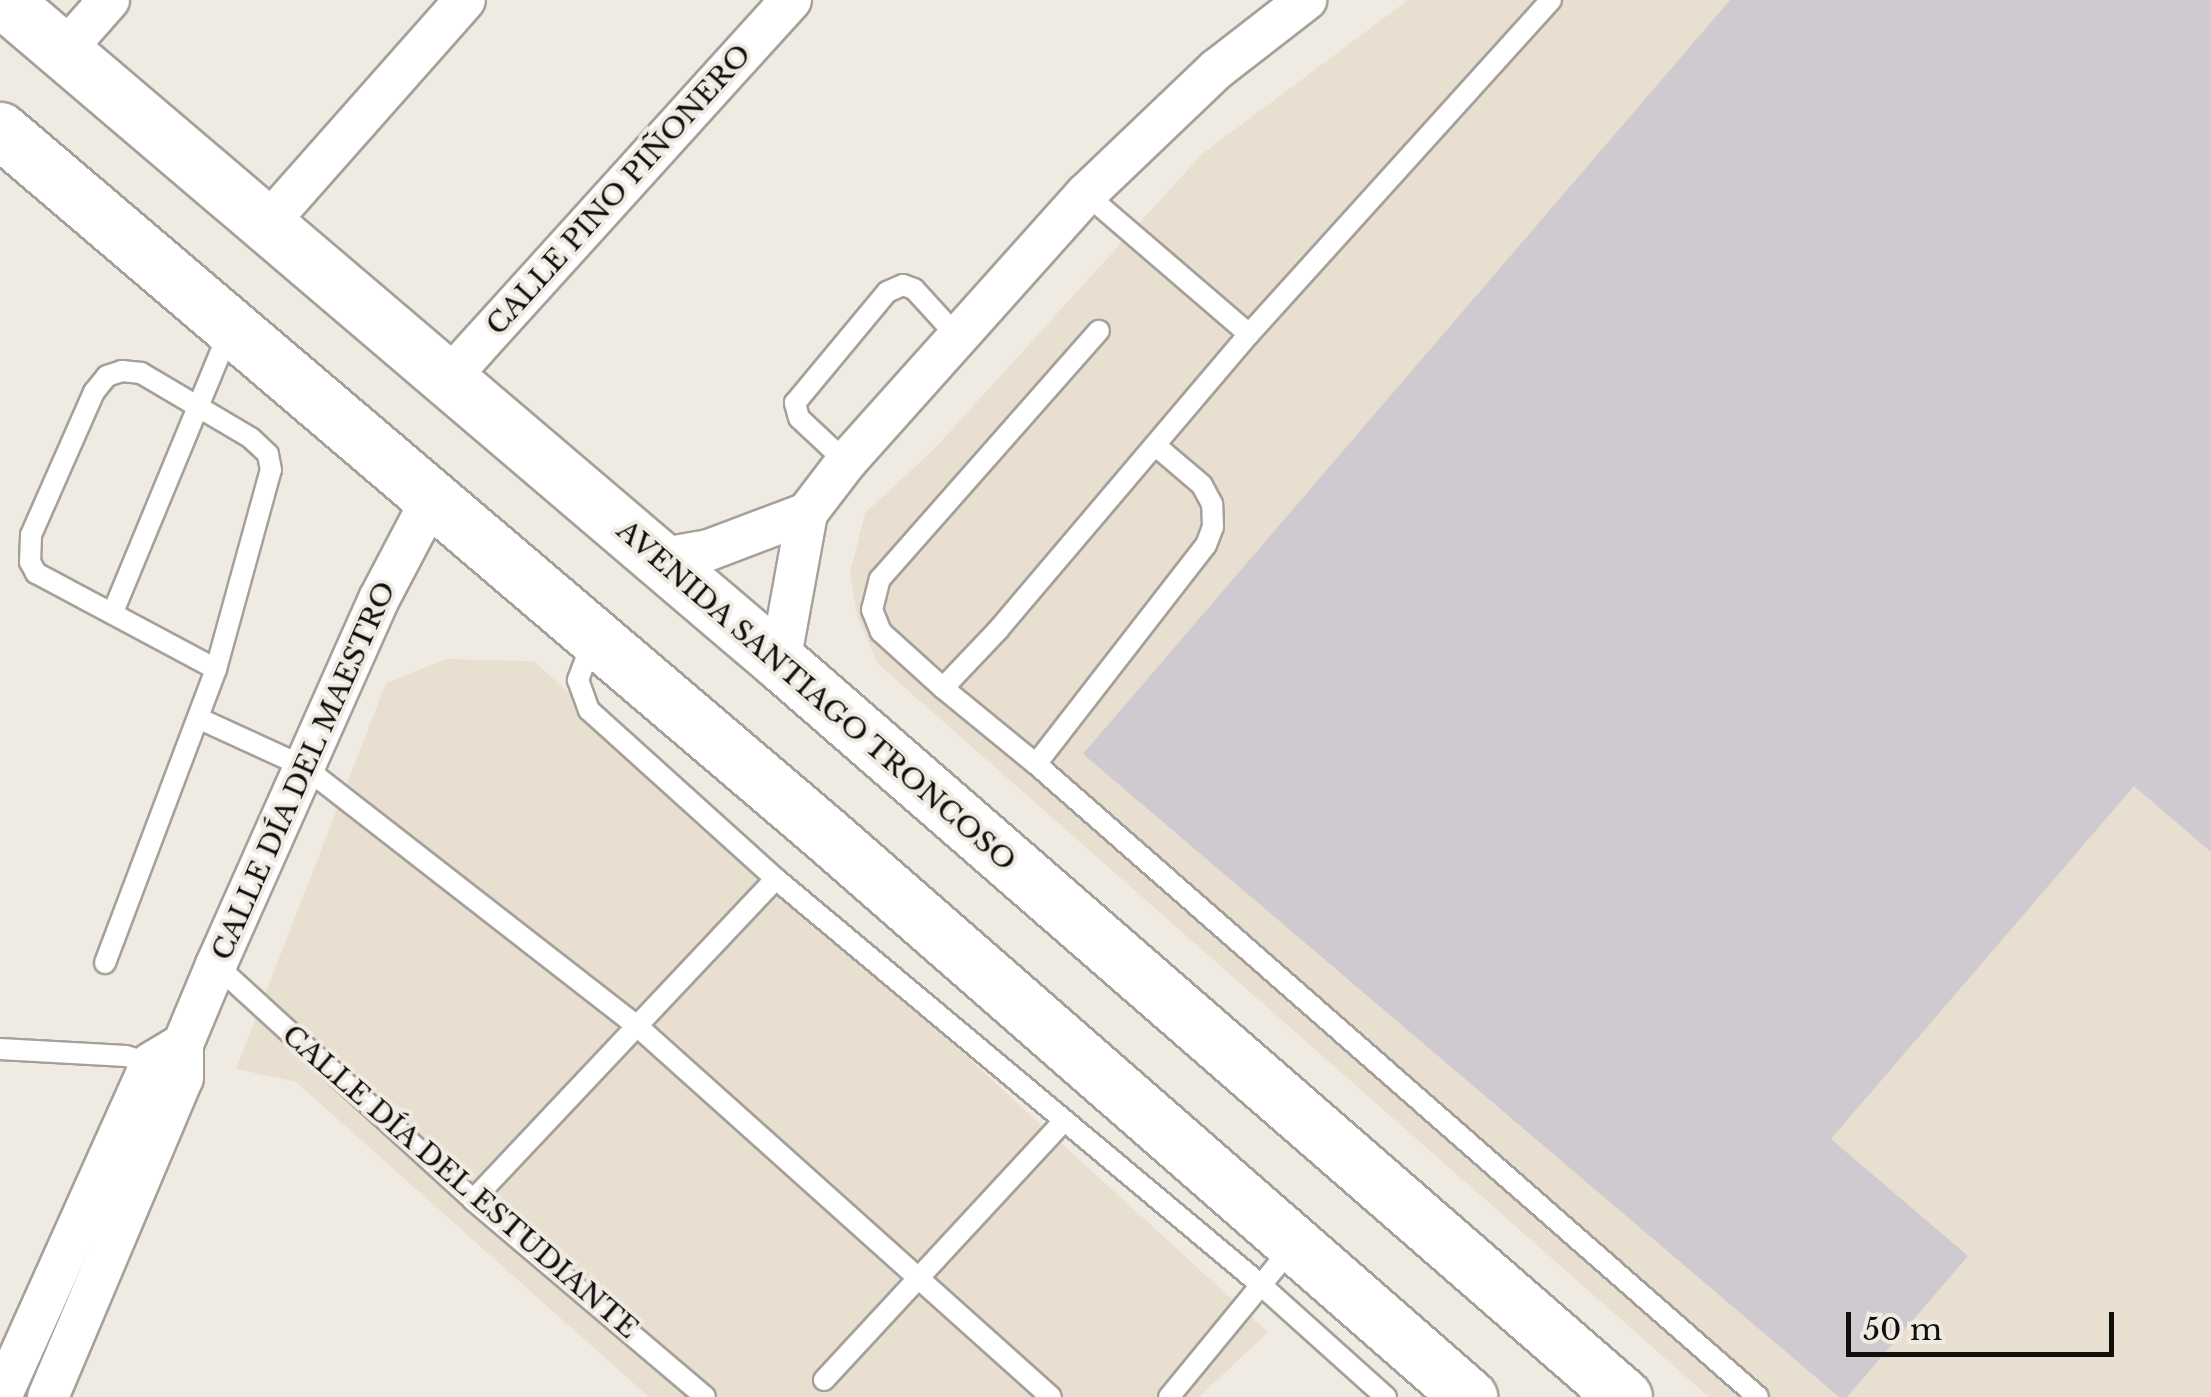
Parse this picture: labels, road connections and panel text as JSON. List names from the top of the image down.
{
  "streets": {
    "main road": ["AVENIDA SANTIAGO TRONCOSO"],
    "street": ["CALLE PINO PIÑONERO", "CALLE DÍA DEL MAESTRO"],
    "lane": ["CALLE DÍA DEL ESTUDIANTE"]
  },
  "crossings": [
    ["CALLE PINO PIÑONERO", "AVENIDA SANTIAGO TRONCOSO"],
    ["CALLE DÍA DEL MAESTRO", "CALLE DÍA DEL ESTUDIANTE"]
  ],
  "scale_bar": "50 m"
}
